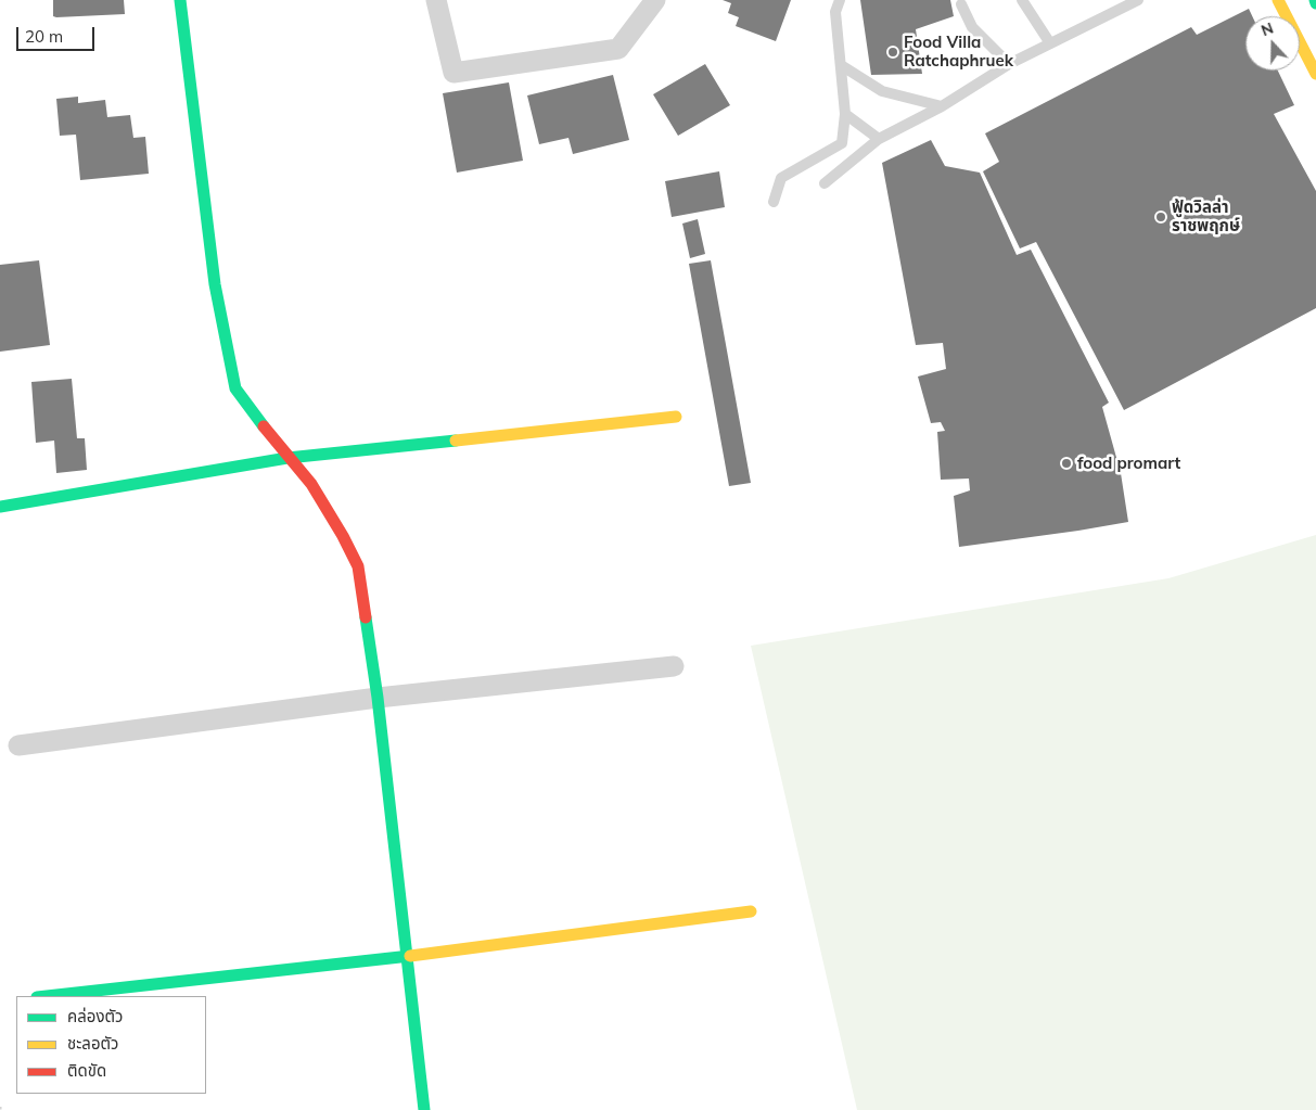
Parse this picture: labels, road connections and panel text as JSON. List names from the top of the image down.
{
  "places": ["Food Villa Ratchaphruek", "ฟู้ดวิลล่า ราชพฤกษ์", "food promart"],
  "legend": ["คล่องตัว", "ชะลอตัว", "ติดขัด"],
  "scale_bar": "20 m",
  "north": "top"
}
